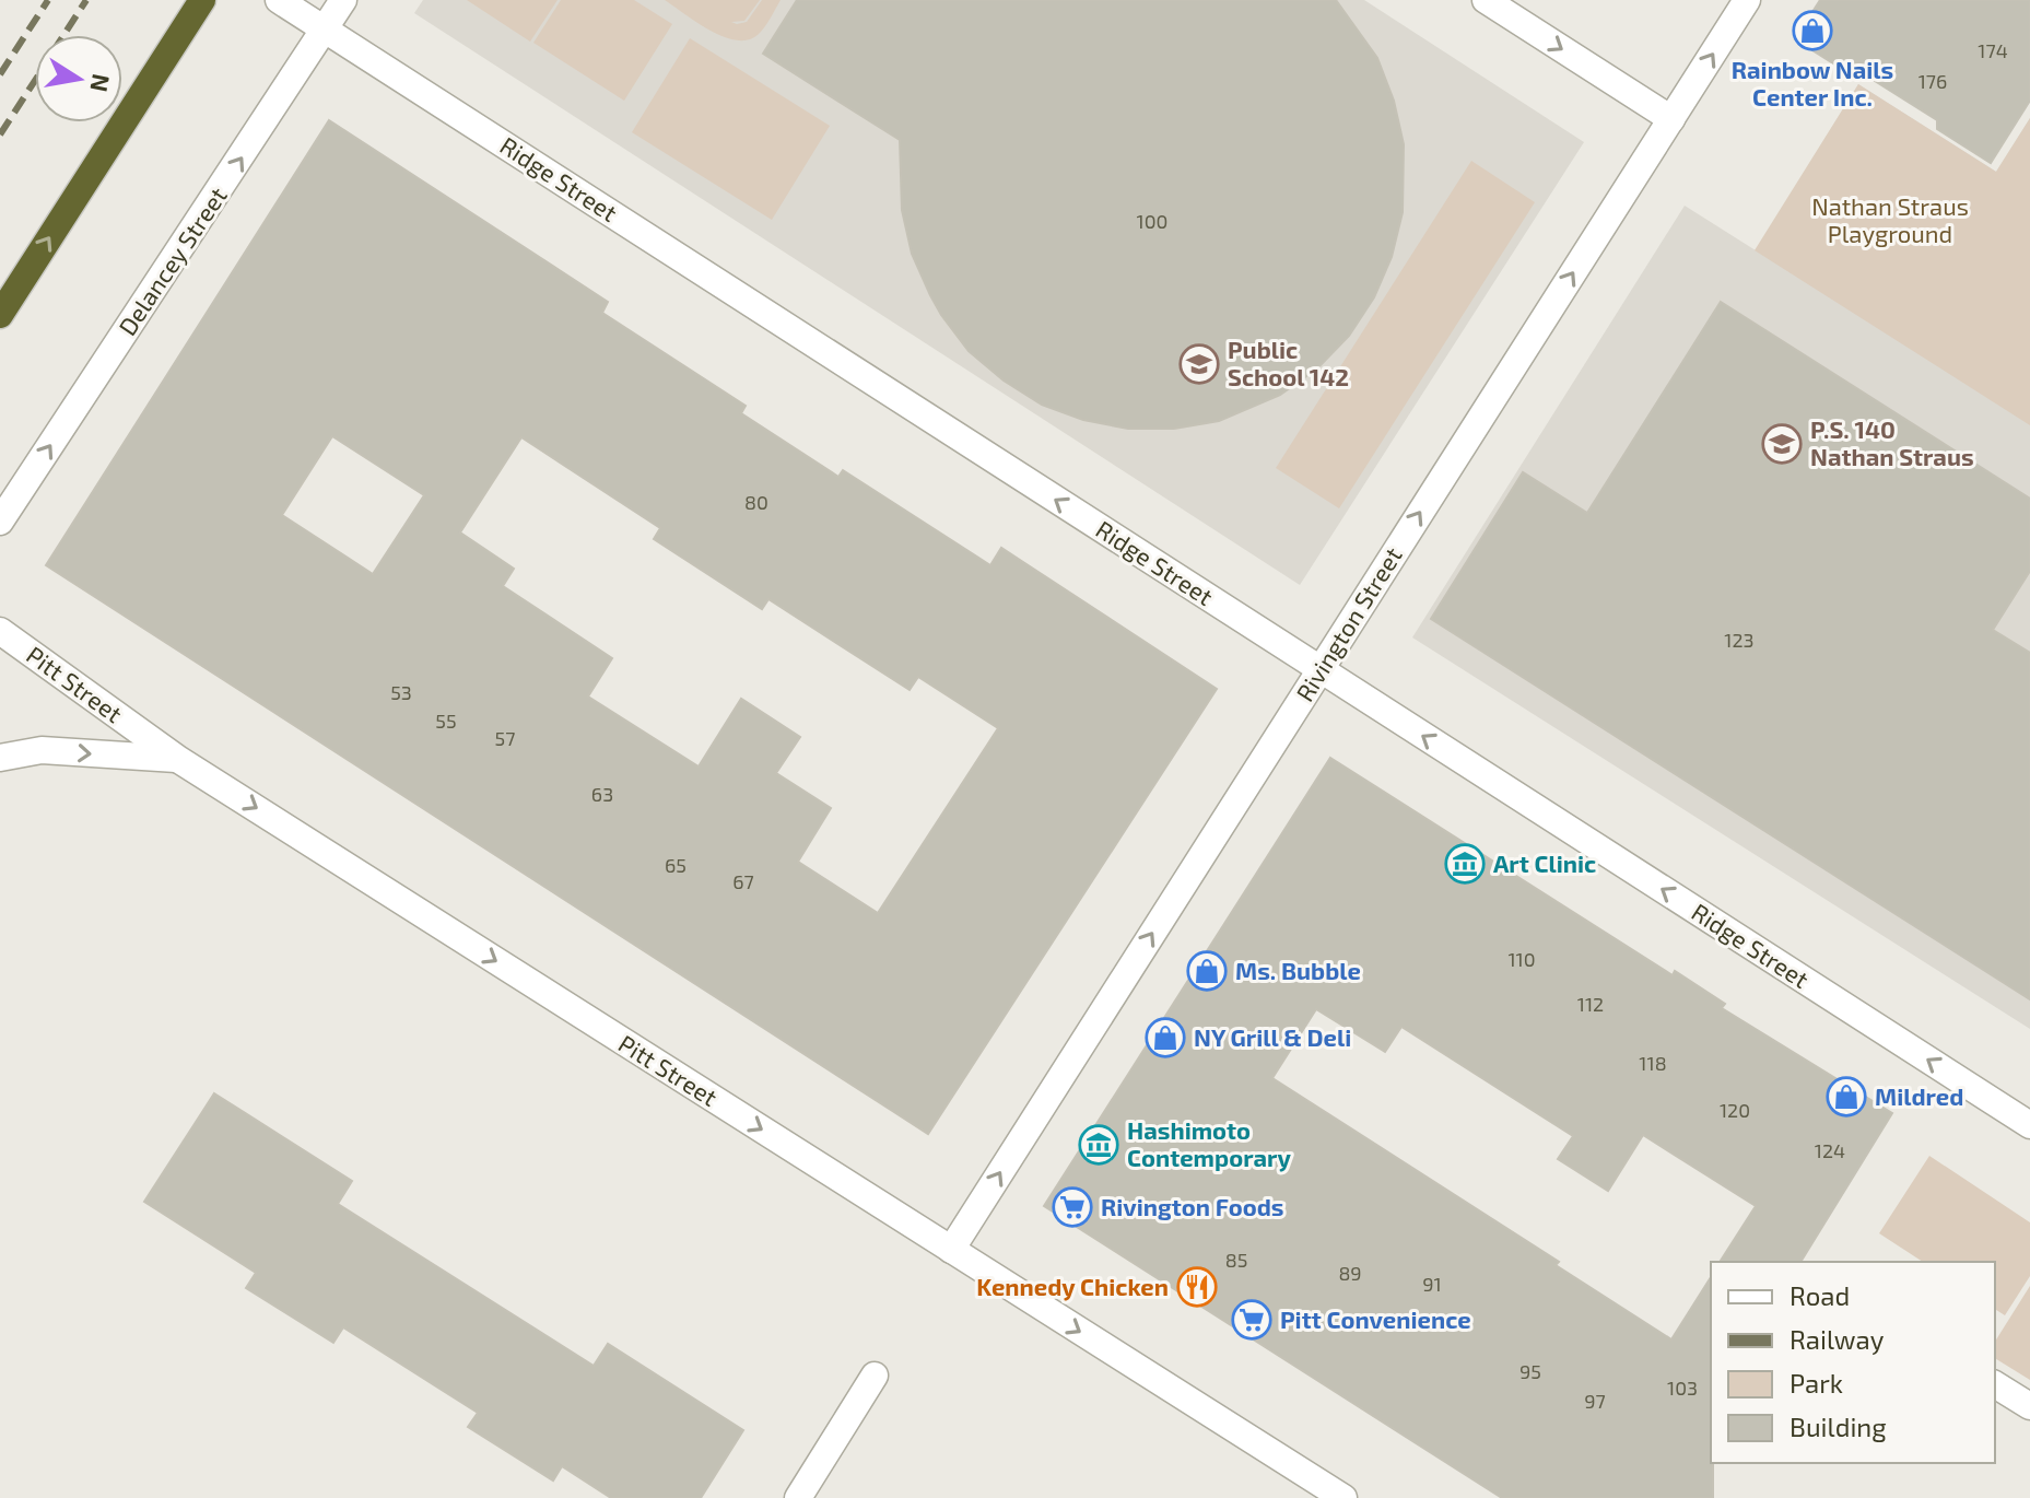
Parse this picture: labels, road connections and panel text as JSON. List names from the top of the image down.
{
  "streets": {
    "street": [
      "Ridge Street",
      "Delancey Street",
      "Rivington Street",
      "Pitt Street"
    ]
  },
  "crossings": [
    ["Ridge Street", "Delancey Street"],
    ["Ridge Street", "Rivington Street"],
    ["Rivington Street", "Pitt Street"]
  ],
  "one_way": [
    "Ridge Street",
    "Delancey Street",
    "Rivington Street",
    "Pitt Street"
  ],
  "parks": ["Nathan Straus Playground"],
  "places": {
    "shop": [
      "Rainbow Nails Center Inc.",
      "Ms. Bubble",
      "NY Grill & Deli",
      "Mildred"
    ],
    "school or university": ["Public School 142", "P.S. 140 Nathan Straus"],
    "museum": ["Art Clinic", "Hashimoto Contemporary"],
    "supermarket": ["Rivington Foods", "Pitt Convenience"],
    "restaurant": ["Kennedy Chicken"]
  },
  "house_numbers": [
    "174",
    "176",
    "100",
    "80",
    "123",
    "53",
    "55",
    "57",
    "63",
    "65",
    "67",
    "110",
    "112",
    "118",
    "120",
    "124",
    "85",
    "89",
    "91",
    "95",
    "103",
    "97"
  ],
  "legend": [
    "Road",
    "Railway",
    "Park",
    "Building"
  ],
  "north": "right"
}
